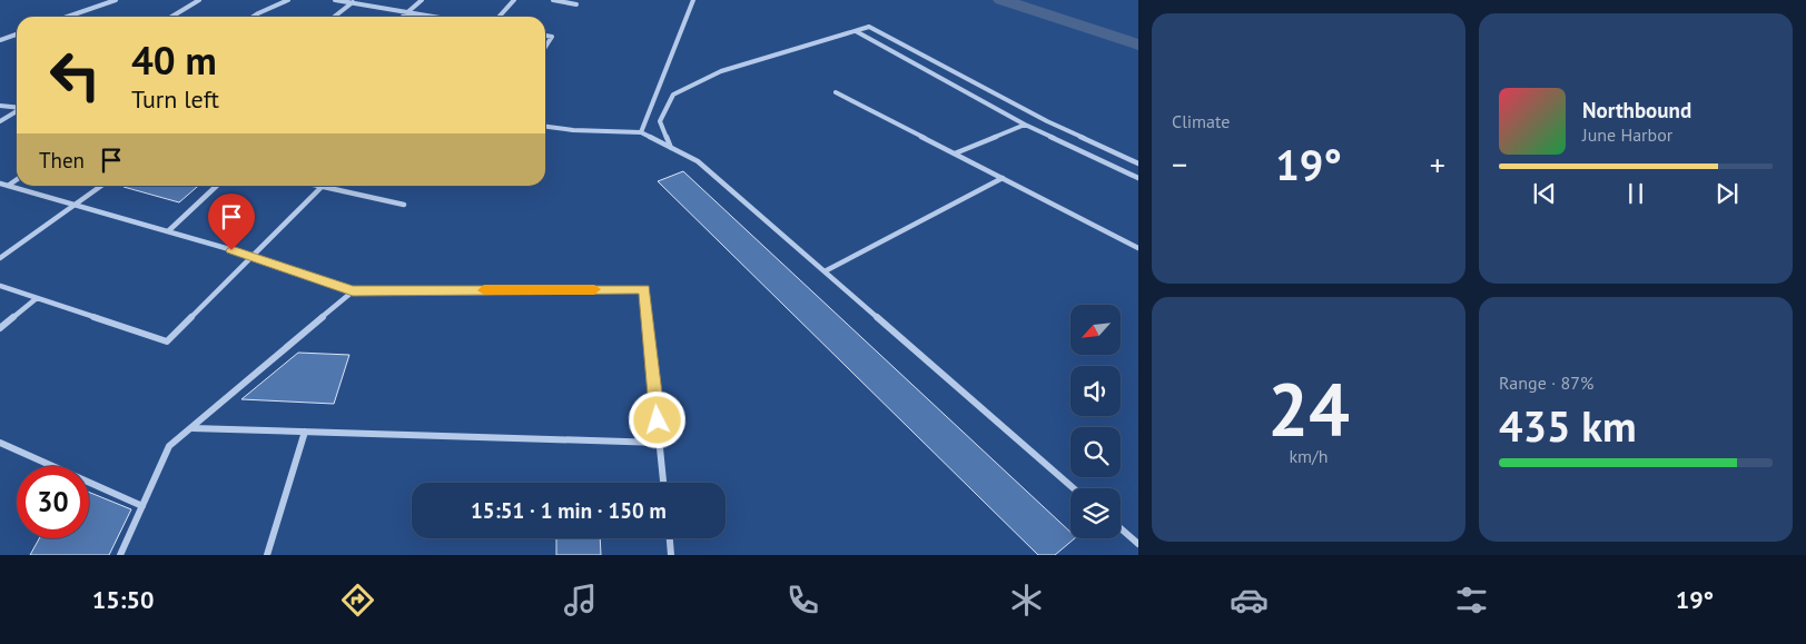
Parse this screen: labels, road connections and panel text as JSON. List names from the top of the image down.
{
  "north": "bottom left",
  "page": {
    "tile": [
      "Climate",
      ["24", "km/h"],
      ["Range · 87%", "435 km"]
    ],
    "turn": ["40 m", "Turn left"],
    "song": ["Northbound", "June Harbor"],
    "then": "Then",
    "heat": ["−", "19°", "+"],
    "limit": "30",
    "trip": "15:51 · 1 min · 150 m",
    "tabs": ["15:50", "19°"]
  }
}
